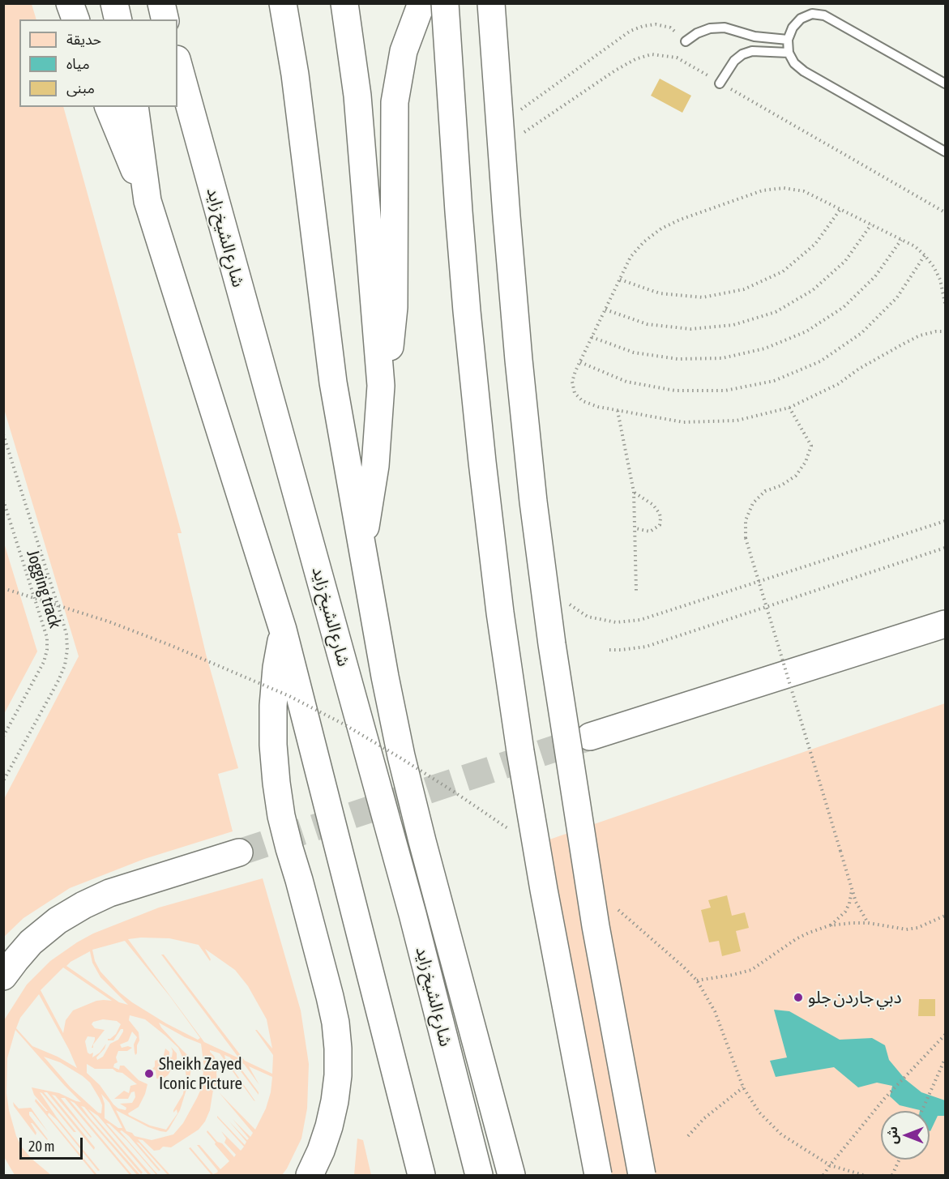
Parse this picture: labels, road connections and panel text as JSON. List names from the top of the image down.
{
  "streets": {
    "highway": ["شارع الشيخ زايد"],
    "path": ["Jogging track"]
  },
  "places": ["دبي جاردن جلو", "Sheikh Zayed Iconic Picture"],
  "legend": ["حديقة", "مياه", "مبنى"],
  "scale_bar": "20 m",
  "north": "left"
}
